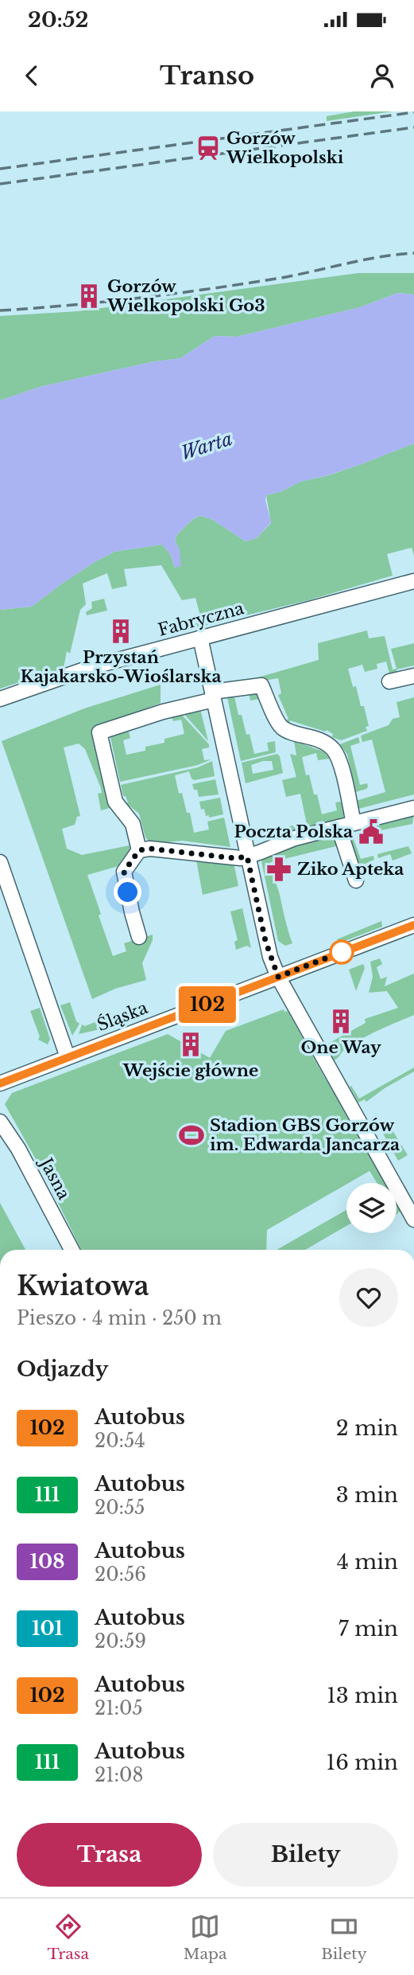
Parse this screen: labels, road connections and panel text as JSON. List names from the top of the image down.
{
  "streets": {
    "street": ["Fabryczna", "Śląska", "Jasna"]
  },
  "water": ["Warta"],
  "places": {
    "station": ["Gorzów Wielkopolski"],
    "building": [
      "Gorzów Wielkopolski Go3",
      "Przystań Kajakarsko-Wioślarska",
      "One Way",
      "Wejście główne"
    ],
    "public building": ["Poczta Polska"],
    "pharmacy": ["Ziko Apteka"],
    "sports": ["Stadion GBS Gorzów im. Edwarda Jancarza"]
  },
  "lines": ["bus line 102"],
  "page": {
    "status": "20:52",
    "header": "Transo",
    "on_map": "102",
    "heading": [
      ["Kwiatowa", "Pieszo · 4 min · 250 m"],
      "Odjazdy"
    ],
    "list": [
      {
        "mark": "102",
        "name": "Autobus",
        "note": "20:54",
        "value": "2 min"
      },
      {
        "mark": "111",
        "name": "Autobus",
        "note": "20:55",
        "value": "3 min"
      },
      {
        "mark": "108",
        "name": "Autobus",
        "note": "20:56",
        "value": "4 min"
      },
      {
        "mark": "101",
        "name": "Autobus",
        "note": "20:59",
        "value": "7 min"
      },
      {
        "mark": "102",
        "name": "Autobus",
        "note": "21:05",
        "value": "13 min"
      },
      {
        "mark": "111",
        "name": "Autobus",
        "note": "21:08",
        "value": "16 min"
      }
    ],
    "buttons": ["Trasa", "Bilety"],
    "tabs": ["Trasa", "Mapa", "Bilety"]
  }
}
